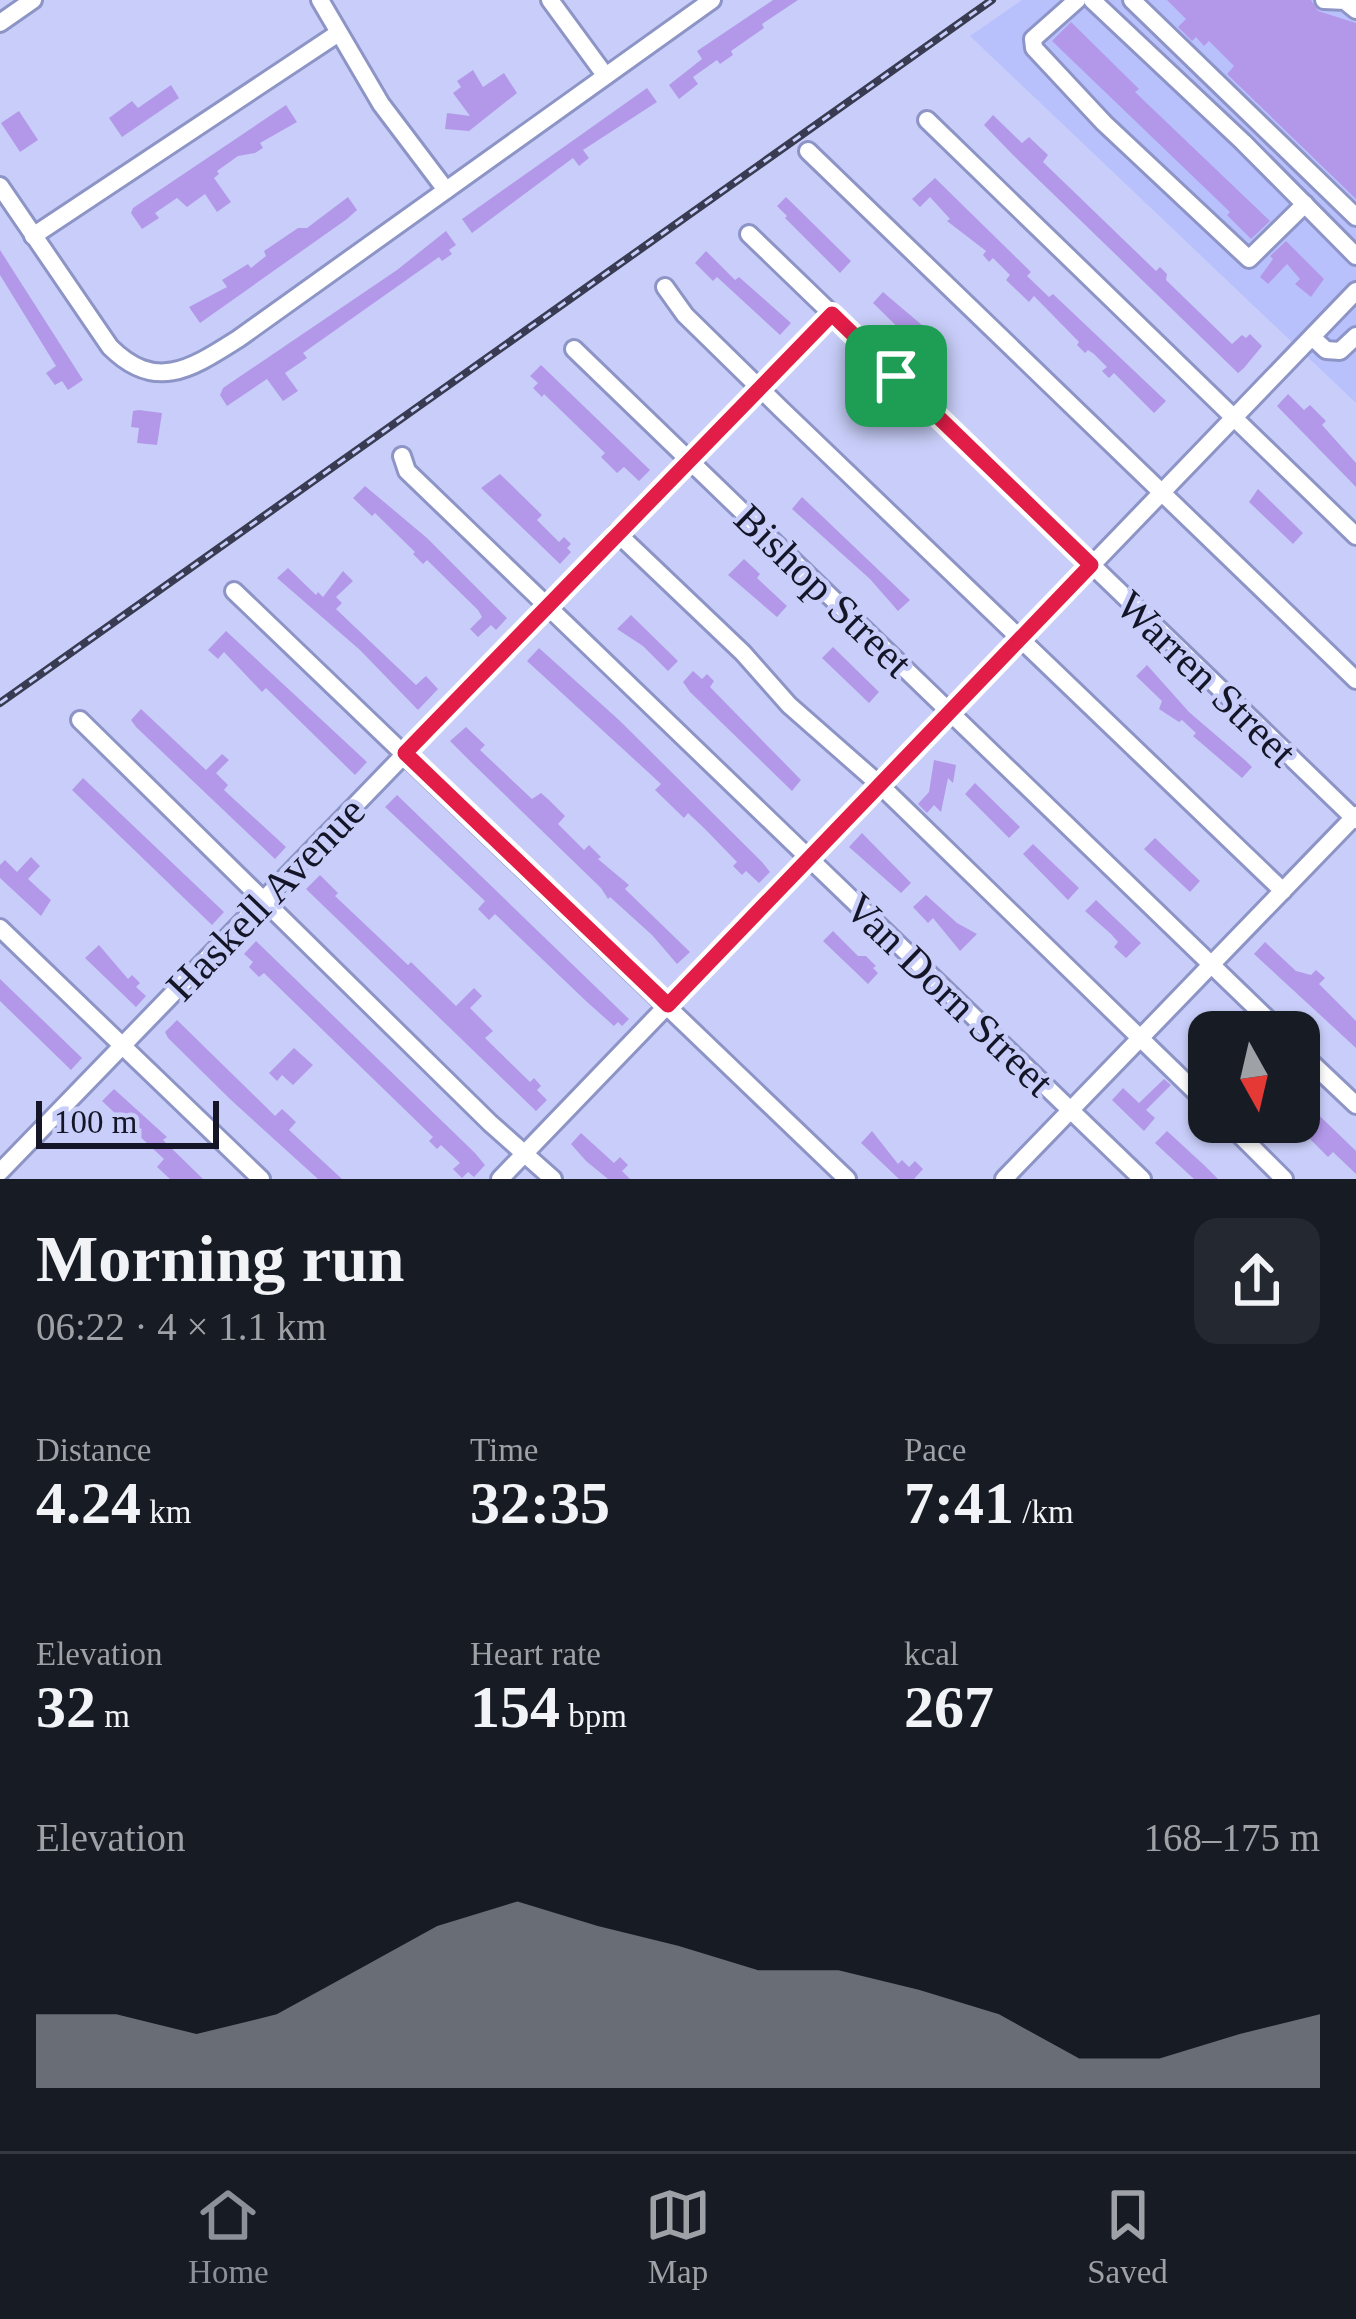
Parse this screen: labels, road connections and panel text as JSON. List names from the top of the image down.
{
  "streets": {
    "street": [
      "Bishop Street",
      "Warren Street",
      "Haskell Avenue",
      "Van Dorn Street"
    ]
  },
  "crossings": [
    ["Bishop Street", "Haskell Avenue"],
    ["Warren Street", "Haskell Avenue"],
    ["Haskell Avenue", "Van Dorn Street"]
  ],
  "scale_bar": "100 m",
  "north": "bottom",
  "page": {
    "scale": "100 m",
    "heading": ["Morning run", "06:22 · 4 × 1.1 km"],
    "stats": [
      ["Distance", "4.24 km"],
      ["Time", "32:35"],
      ["Pace", "7:41 /km"],
      ["Elevation", "32 m"],
      ["Heart rate", "154 bpm"],
      ["kcal", "267"]
    ],
    "chart": ["Elevation", "168–175 m"],
    "tabs": ["Home", "Map", "Saved"]
  }
}
